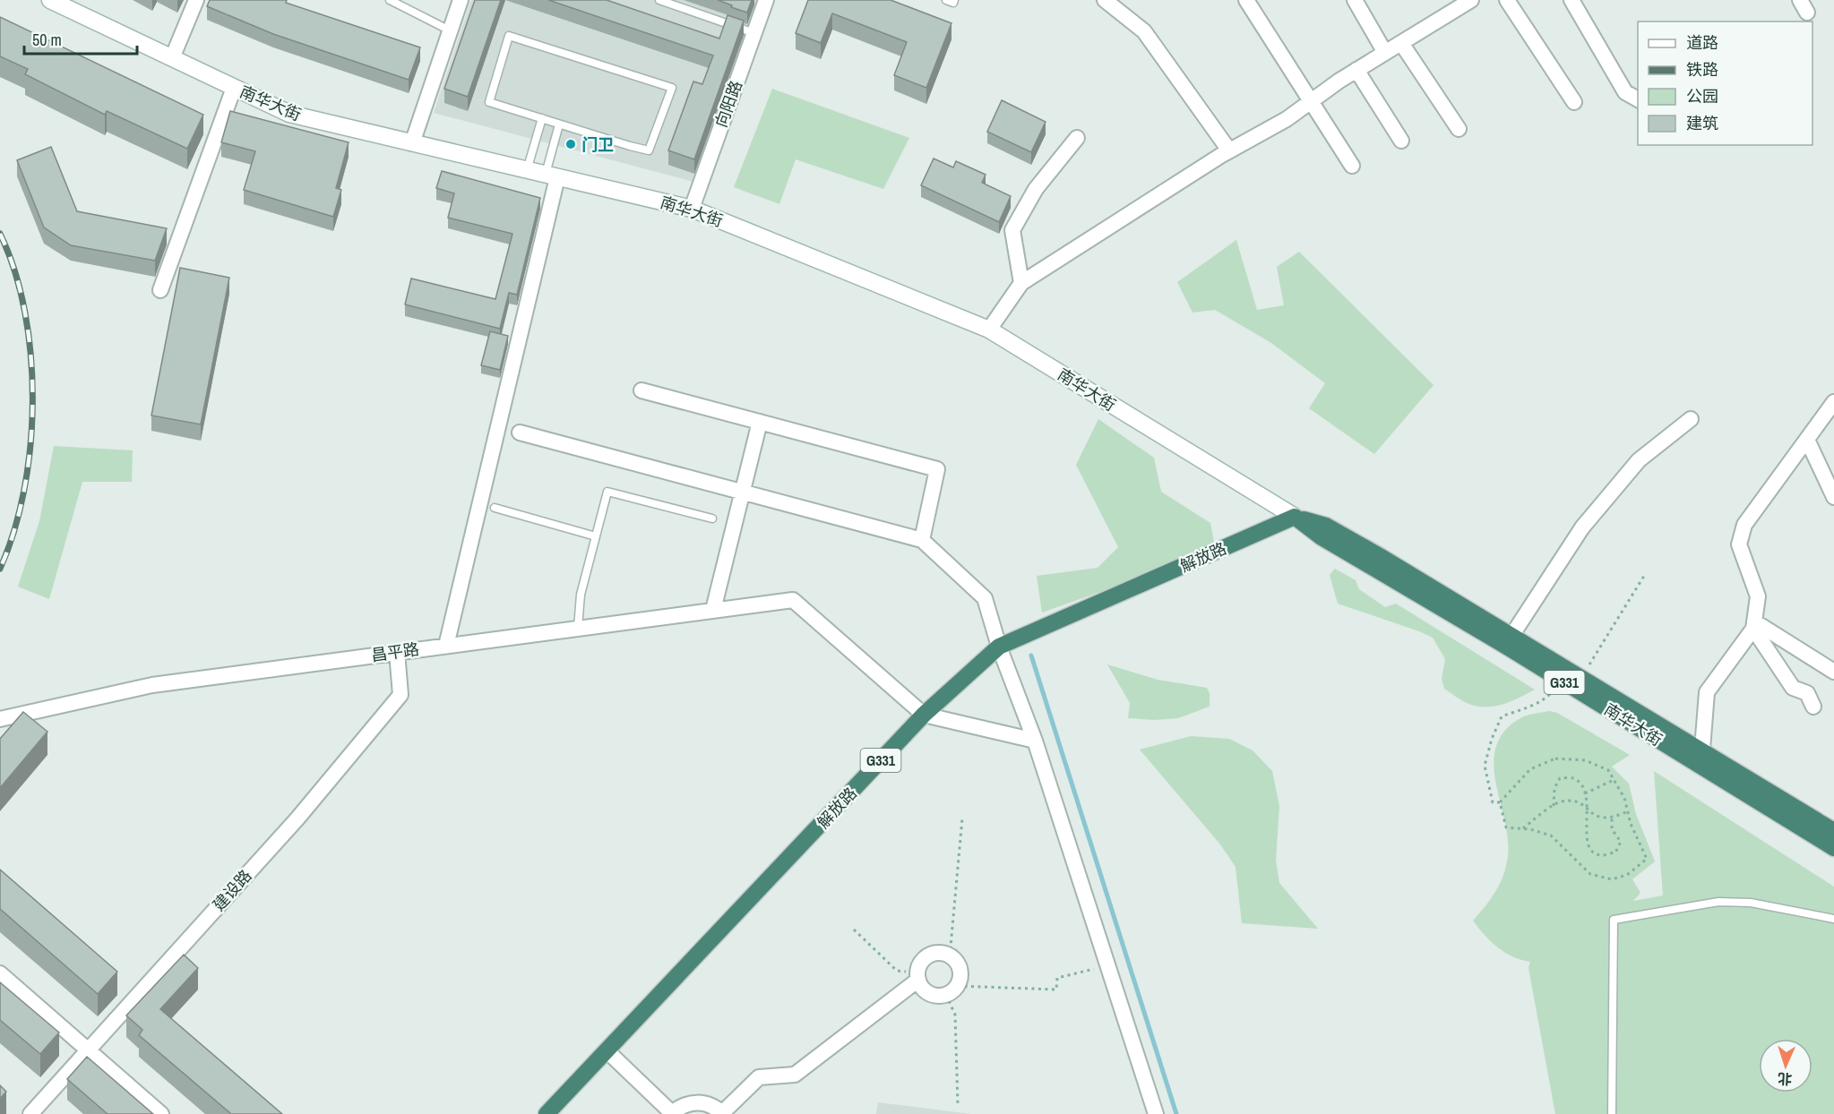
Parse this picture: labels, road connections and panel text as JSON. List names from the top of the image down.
{
  "streets": {
    "highway": ["南华大街", "解放路", "G331"],
    "street": ["向阳路", "昌平路", "建设路"]
  },
  "crossings": [
    ["南华大街", "向阳路"],
    ["南华大街", "解放路"],
    ["解放路", "昌平路"],
    ["昌平路", "建设路"]
  ],
  "places": ["门卫"],
  "legend": [
    "道路",
    "铁路",
    "公园",
    "建筑"
  ],
  "scale_bar": "50 m",
  "north": "bottom"
}
